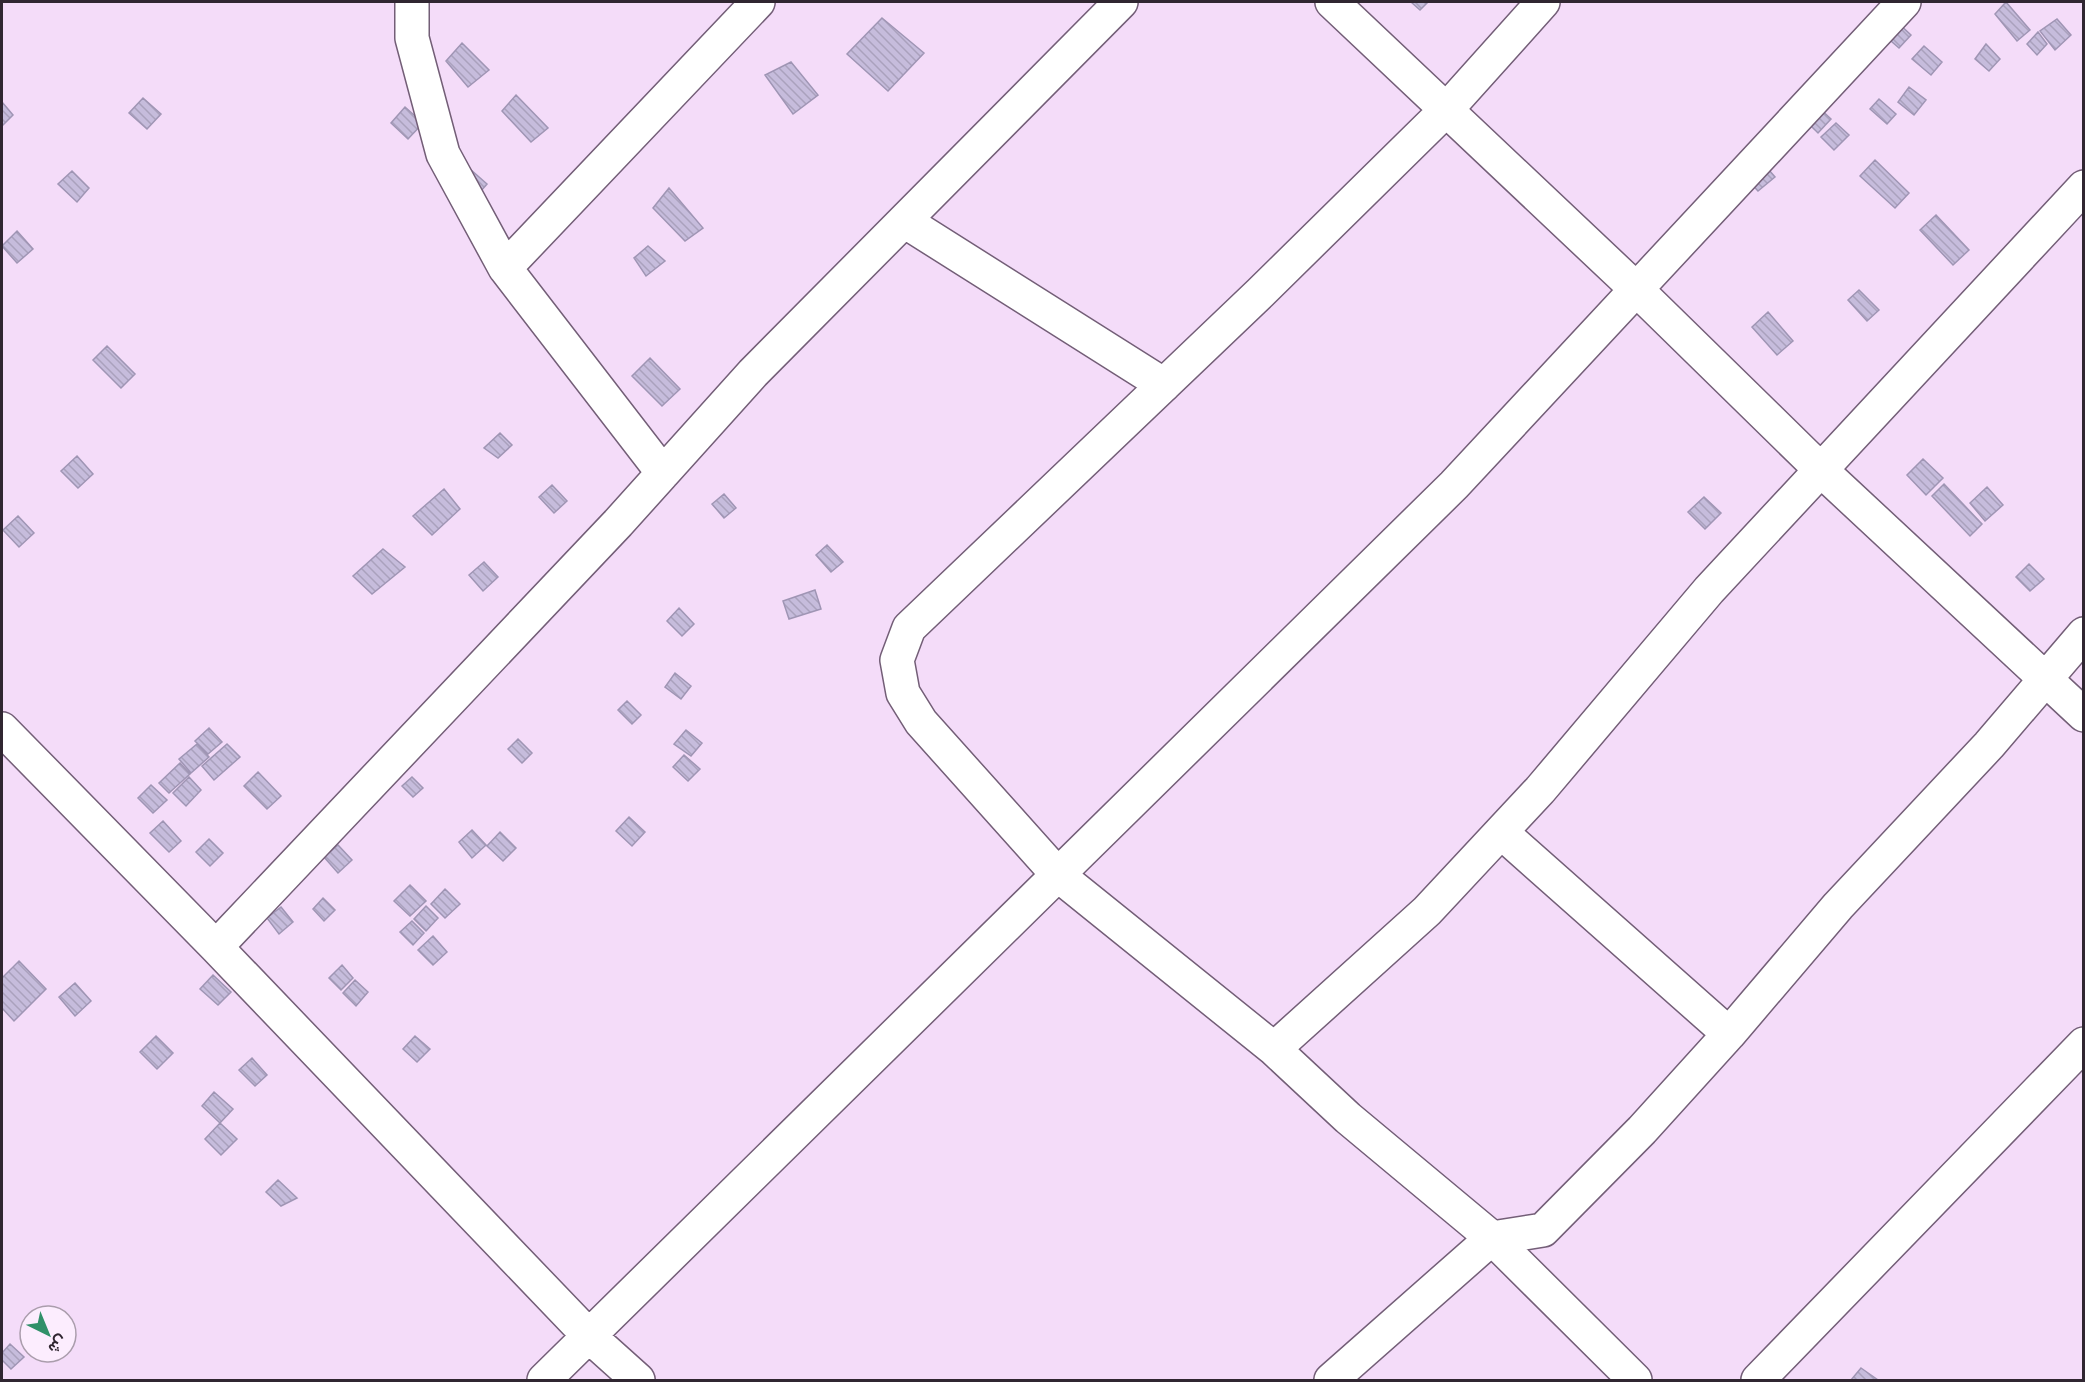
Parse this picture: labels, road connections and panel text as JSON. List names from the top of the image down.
{
  "north": "bottom right"
}
